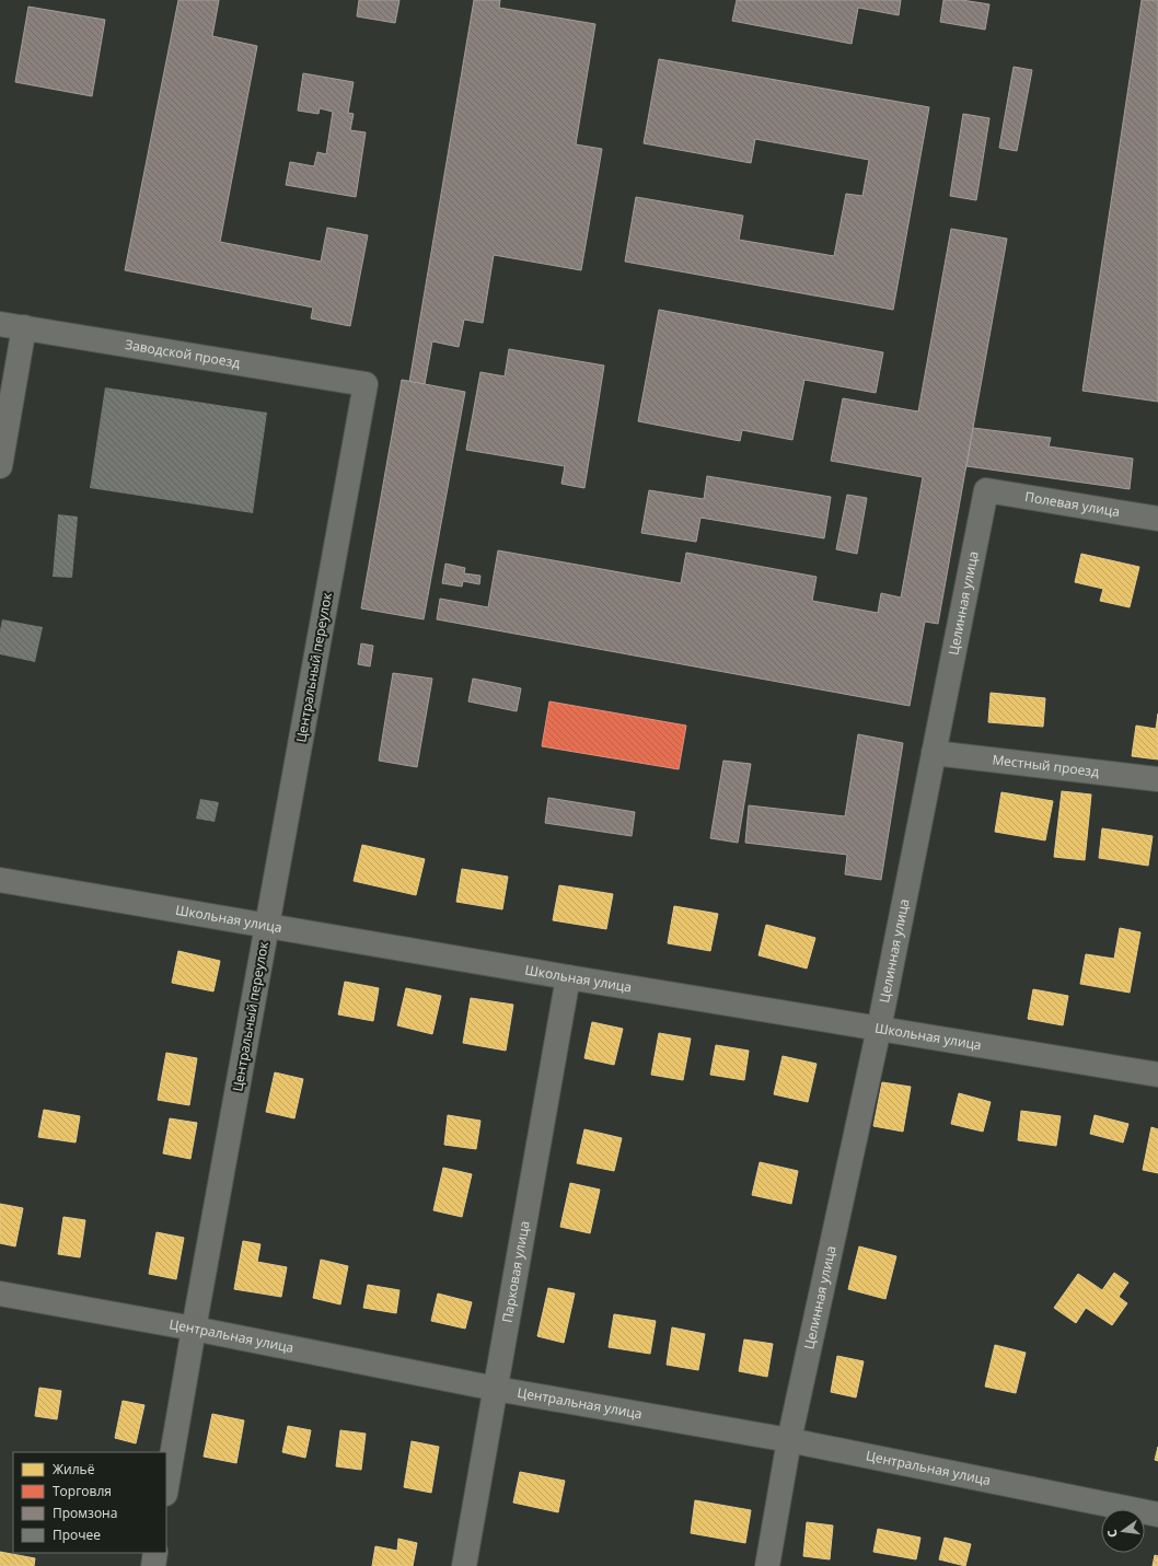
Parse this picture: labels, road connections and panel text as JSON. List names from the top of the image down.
{
  "streets": {
    "street": [
      "Заводской проезд",
      "Полевая улица",
      "Целинная улица",
      "Центральный переулок",
      "Местный проезд",
      "Школьная улица",
      "Парковая улица",
      "Центральная улица"
    ]
  },
  "crossings": [
    ["Заводской проезд", "Центральный переулок"],
    ["Полевая улица", "Целинная улица"],
    ["Целинная улица", "Местный проезд"],
    ["Целинная улица", "Школьная улица"],
    ["Целинная улица", "Центральная улица"],
    ["Центральный переулок", "Школьная улица"],
    ["Центральный переулок", "Центральная улица"],
    ["Школьная улица", "Парковая улица"],
    ["Парковая улица", "Центральная улица"]
  ],
  "legend": [
    "Жильё",
    "Торговля",
    "Промзона",
    "Прочее"
  ],
  "north": "left"
}
